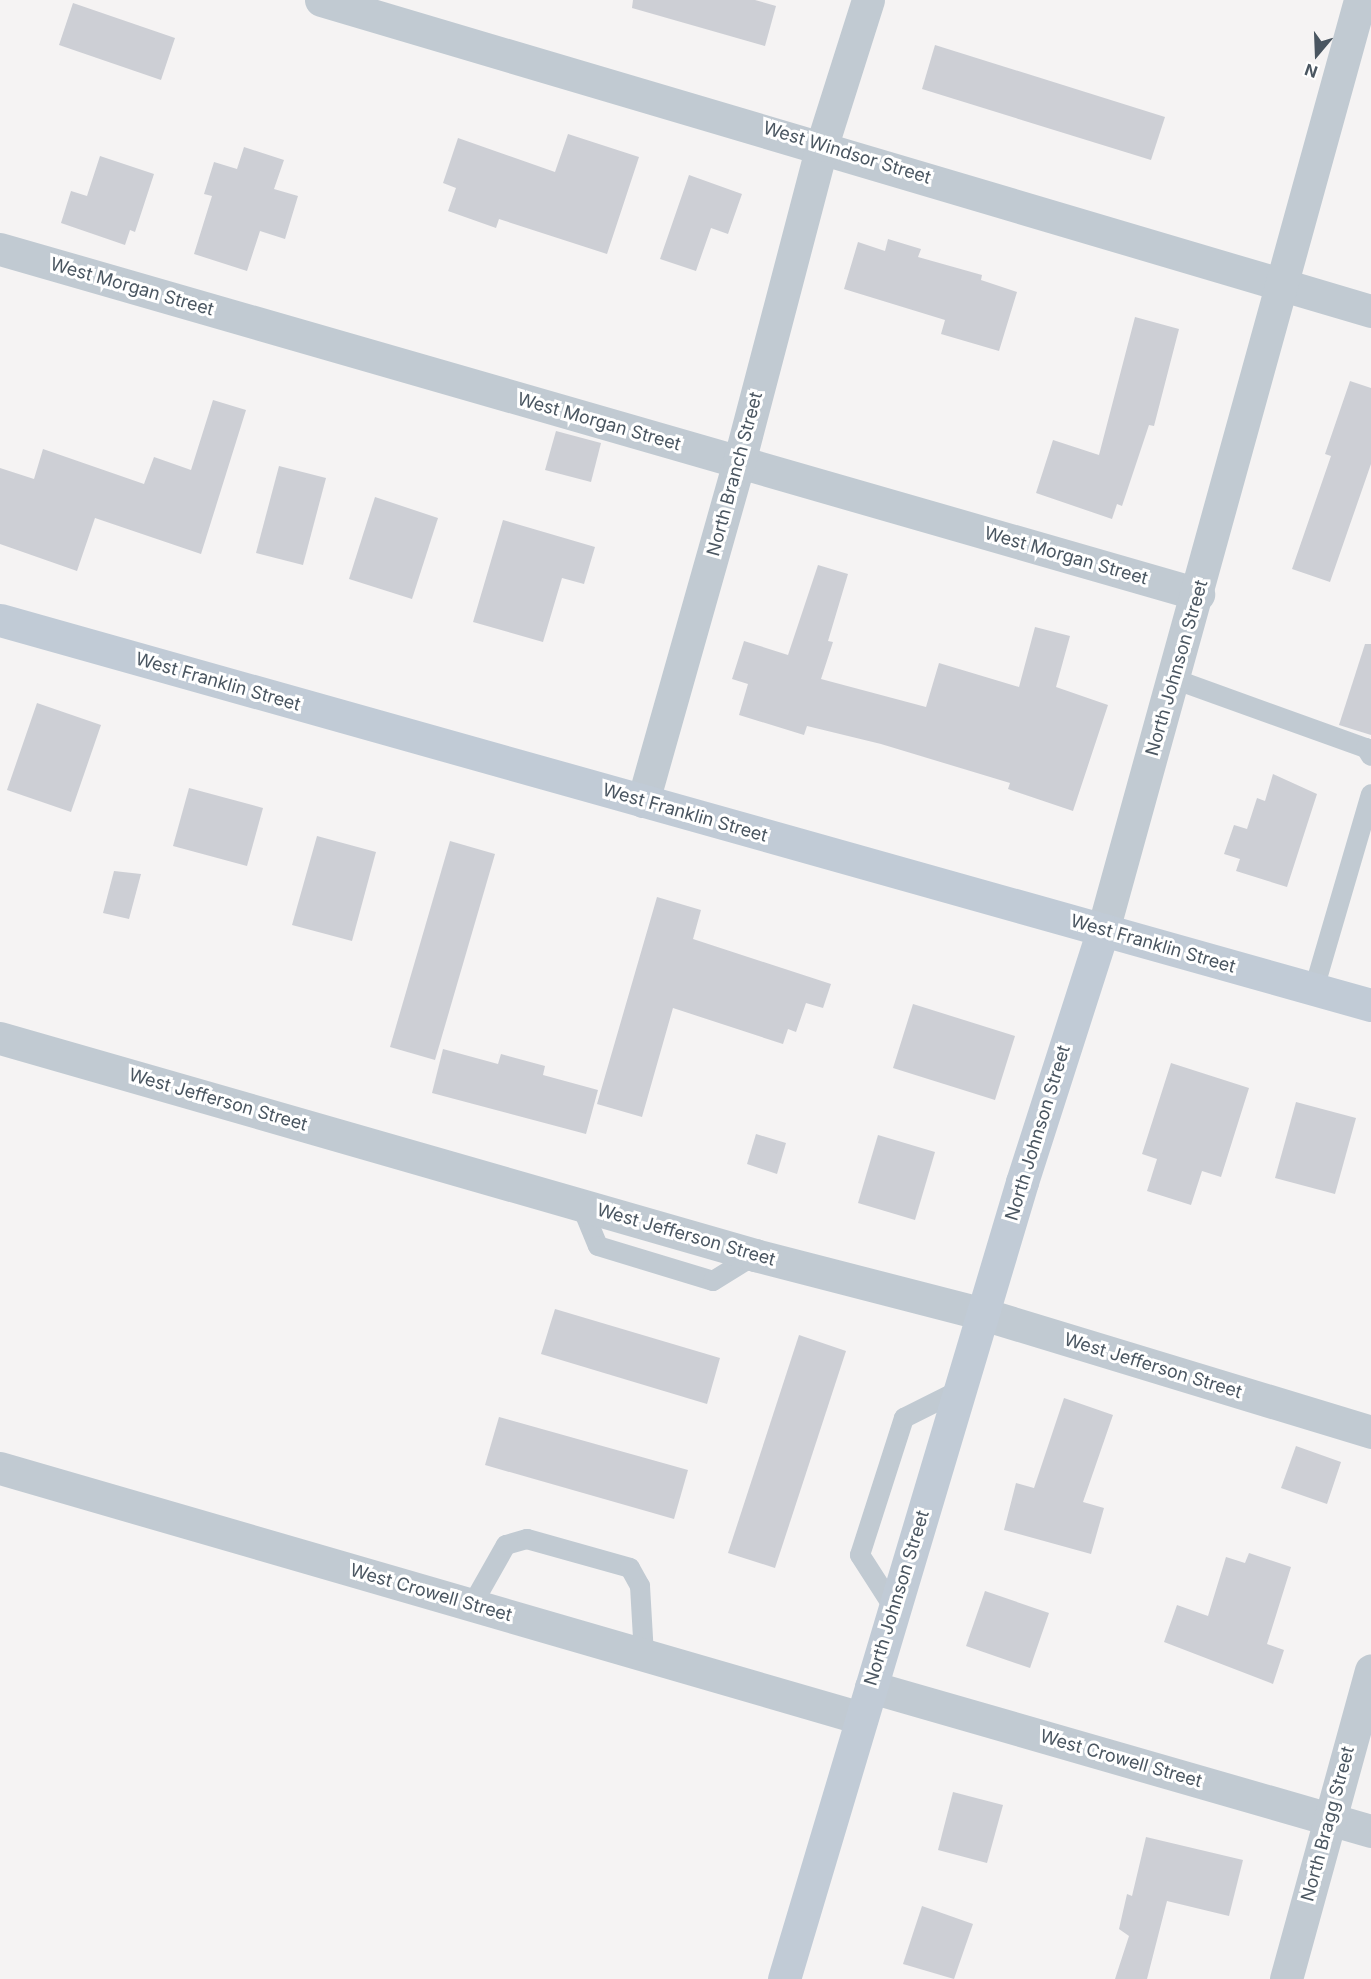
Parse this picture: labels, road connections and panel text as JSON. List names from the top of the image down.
{
  "streets": {
    "main road": ["North Johnson Street", "West Franklin Street"],
    "street": [
      "West Windsor Street",
      "West Morgan Street",
      "North Branch Street",
      "West Jefferson Street",
      "West Crowell Street",
      "North Bragg Street"
    ]
  },
  "crossings": [
    ["West Windsor Street", "North Branch Street"],
    ["West Windsor Street", "North Johnson Street"],
    ["West Morgan Street", "North Branch Street"],
    ["West Morgan Street", "North Johnson Street"],
    ["North Branch Street", "West Franklin Street"],
    ["North Johnson Street", "West Franklin Street"],
    ["North Johnson Street", "West Jefferson Street"],
    ["North Johnson Street", "West Crowell Street"],
    ["West Crowell Street", "North Bragg Street"]
  ],
  "north": "bottom"
}
